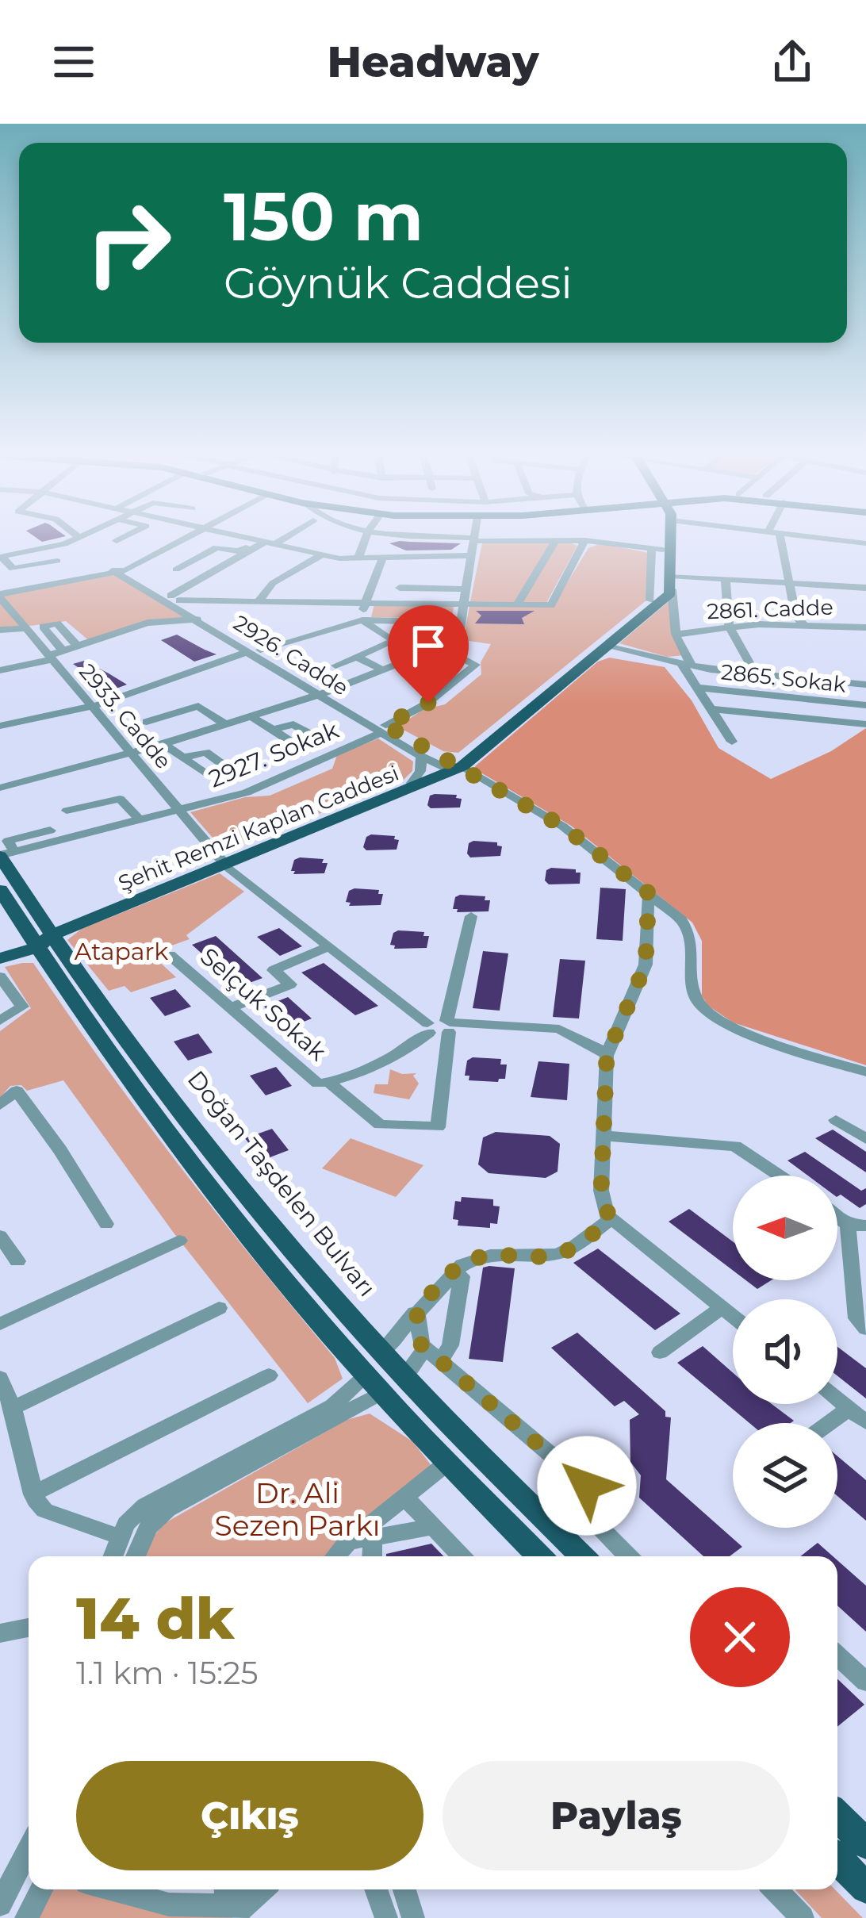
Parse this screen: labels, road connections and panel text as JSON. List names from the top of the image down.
{
  "streets": {
    "main road": ["Şehit Remzi Kaplan Caddesi", "Doğan Taşdelen Bulvarı"],
    "street": [
      "2861. Cadde",
      "2926. Cadde",
      "2865. Sokak",
      "2933. Cadde",
      "2927. Sokak",
      "Selçuk Sokak"
    ]
  },
  "crossings": [
    ["2926. Cadde", "2927. Sokak"],
    ["2926. Cadde", "Şehit Remzi Kaplan Caddesi"],
    ["2933. Cadde", "2927. Sokak"],
    ["2933. Cadde", "Şehit Remzi Kaplan Caddesi"],
    ["2933. Cadde", "Selçuk Sokak"],
    ["2927. Sokak", "Doğan Taşdelen Bulvarı"],
    ["Şehit Remzi Kaplan Caddesi", "Doğan Taşdelen Bulvarı"]
  ],
  "parks": ["Atapark", "Dr. Ali Sezen Parkı"],
  "north": "left",
  "page": {
    "header": "Headway",
    "turn": ["150 m", "Göynük Caddesi"],
    "heading": ["14 dk", "1.1 km · 15:25"],
    "buttons": ["Çıkış", "Paylaş"]
  }
}
